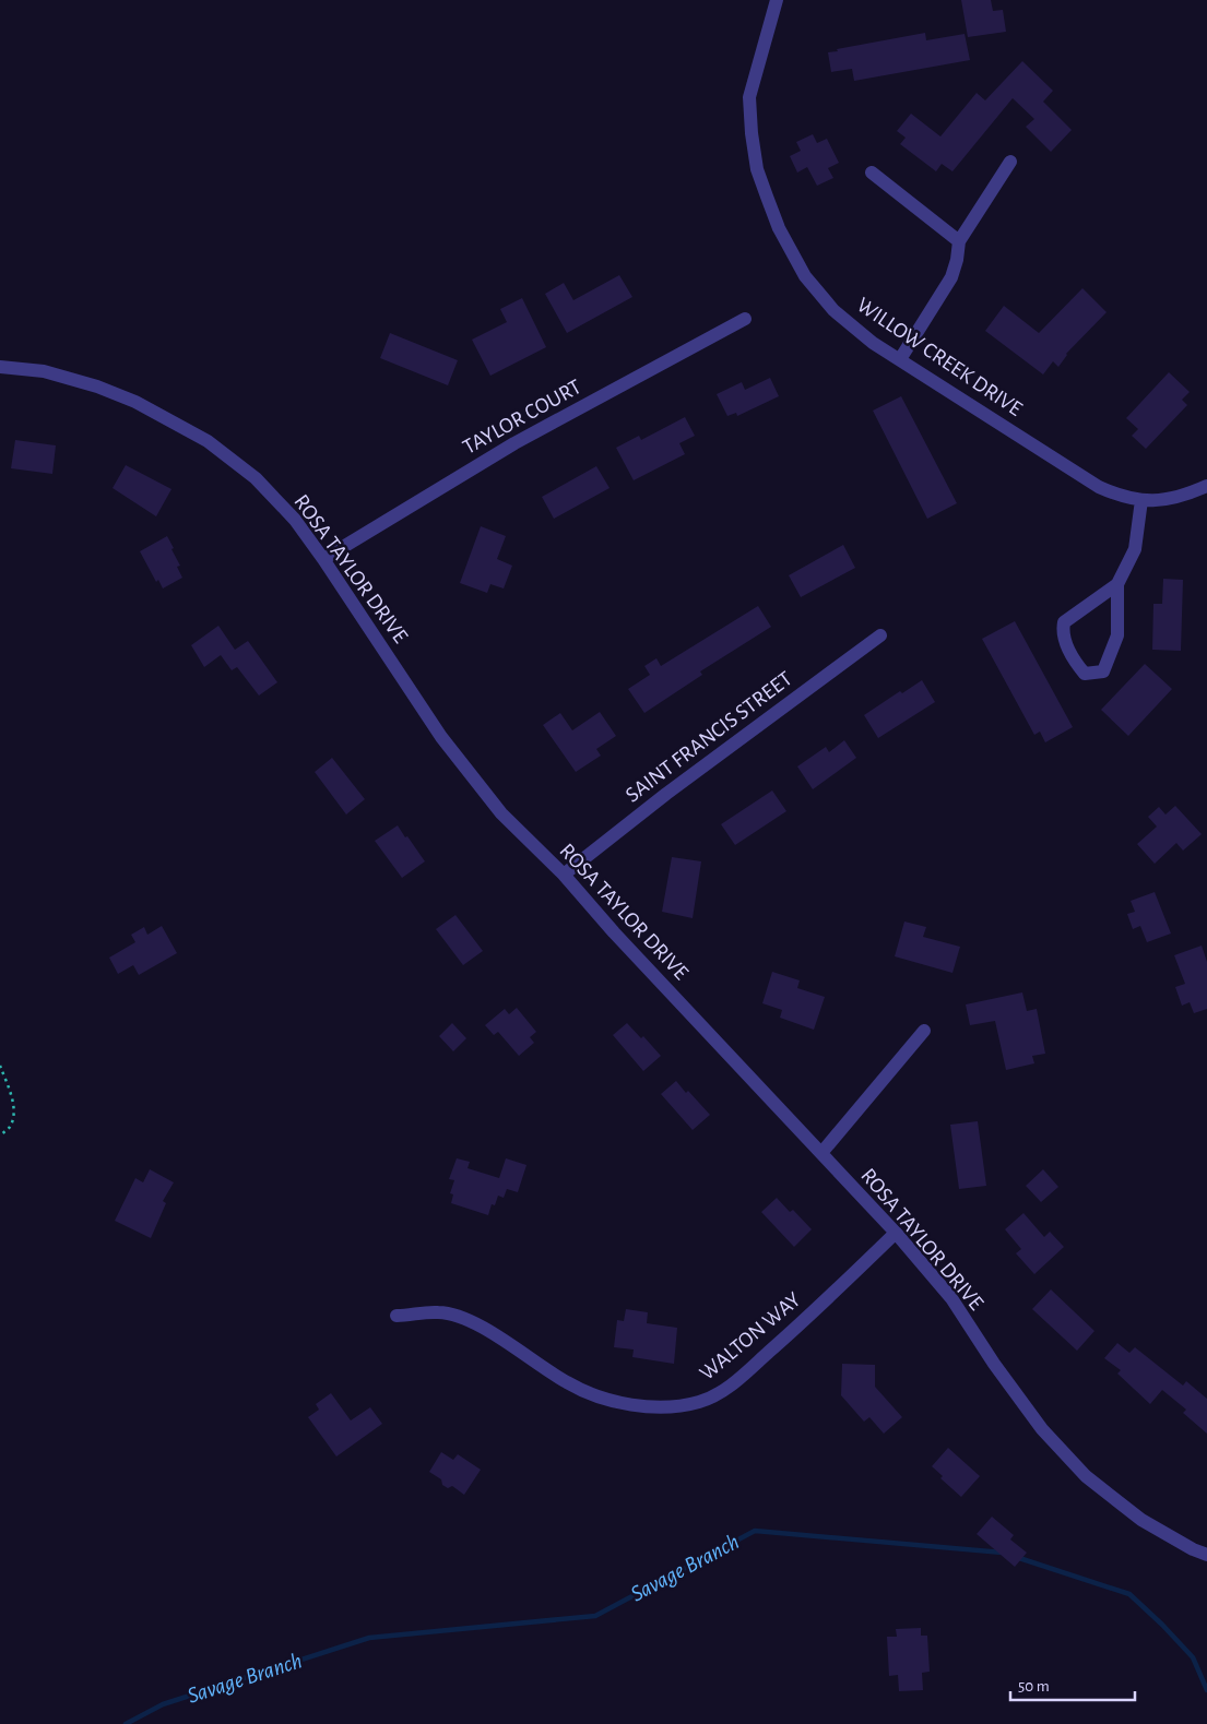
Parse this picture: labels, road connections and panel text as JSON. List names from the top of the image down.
{
  "streets": {
    "street": [
      "WILLOW CREEK DRIVE",
      "TAYLOR COURT",
      "ROSA TAYLOR DRIVE",
      "SAINT FRANCIS STREET",
      "WALTON WAY"
    ]
  },
  "crossings": [
    ["TAYLOR COURT", "ROSA TAYLOR DRIVE"],
    ["ROSA TAYLOR DRIVE", "SAINT FRANCIS STREET"],
    ["ROSA TAYLOR DRIVE", "WALTON WAY"]
  ],
  "water": ["Savage Branch"],
  "scale_bar": "50 m"
}
